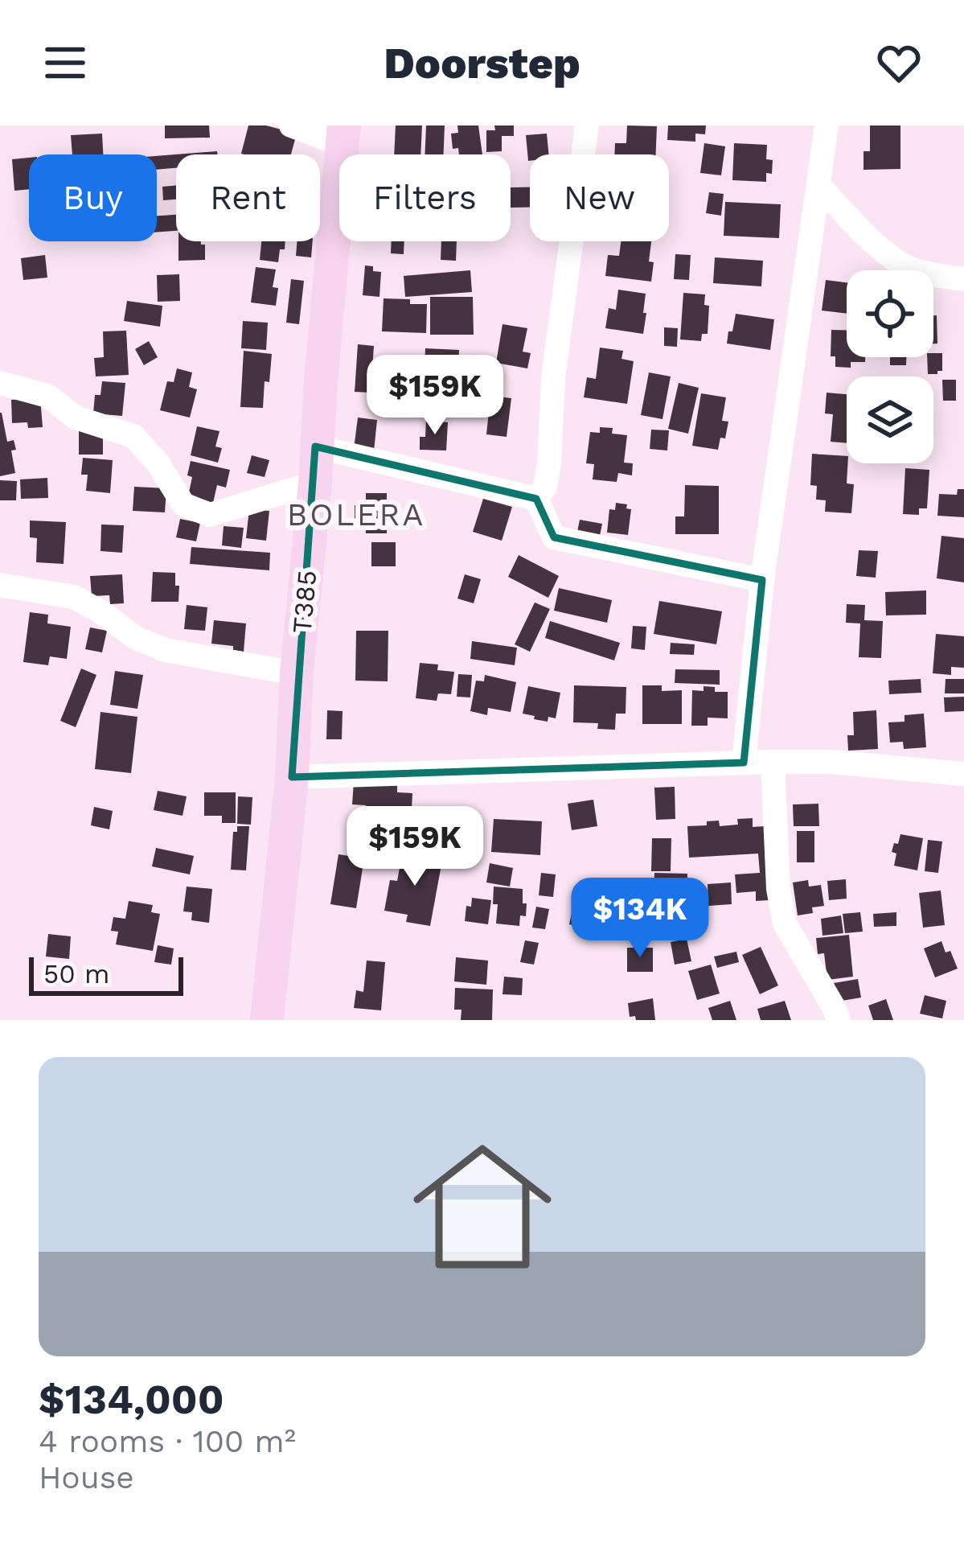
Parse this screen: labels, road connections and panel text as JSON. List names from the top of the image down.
{
  "streets": {
    "street": ["T385"]
  },
  "districts": ["BOLERA"],
  "scale_bar": "50 m",
  "page": {
    "header": "Doorstep",
    "chip": [
      "Buy",
      "Rent",
      "Filters",
      "New"
    ],
    "price": ["$159K", "$159K", "$134K"],
    "scale": "50 m",
    "list": [
      {
        "name": "$134,000",
        "note": "4 rooms · 100 m² · House"
      }
    ]
  }
}
